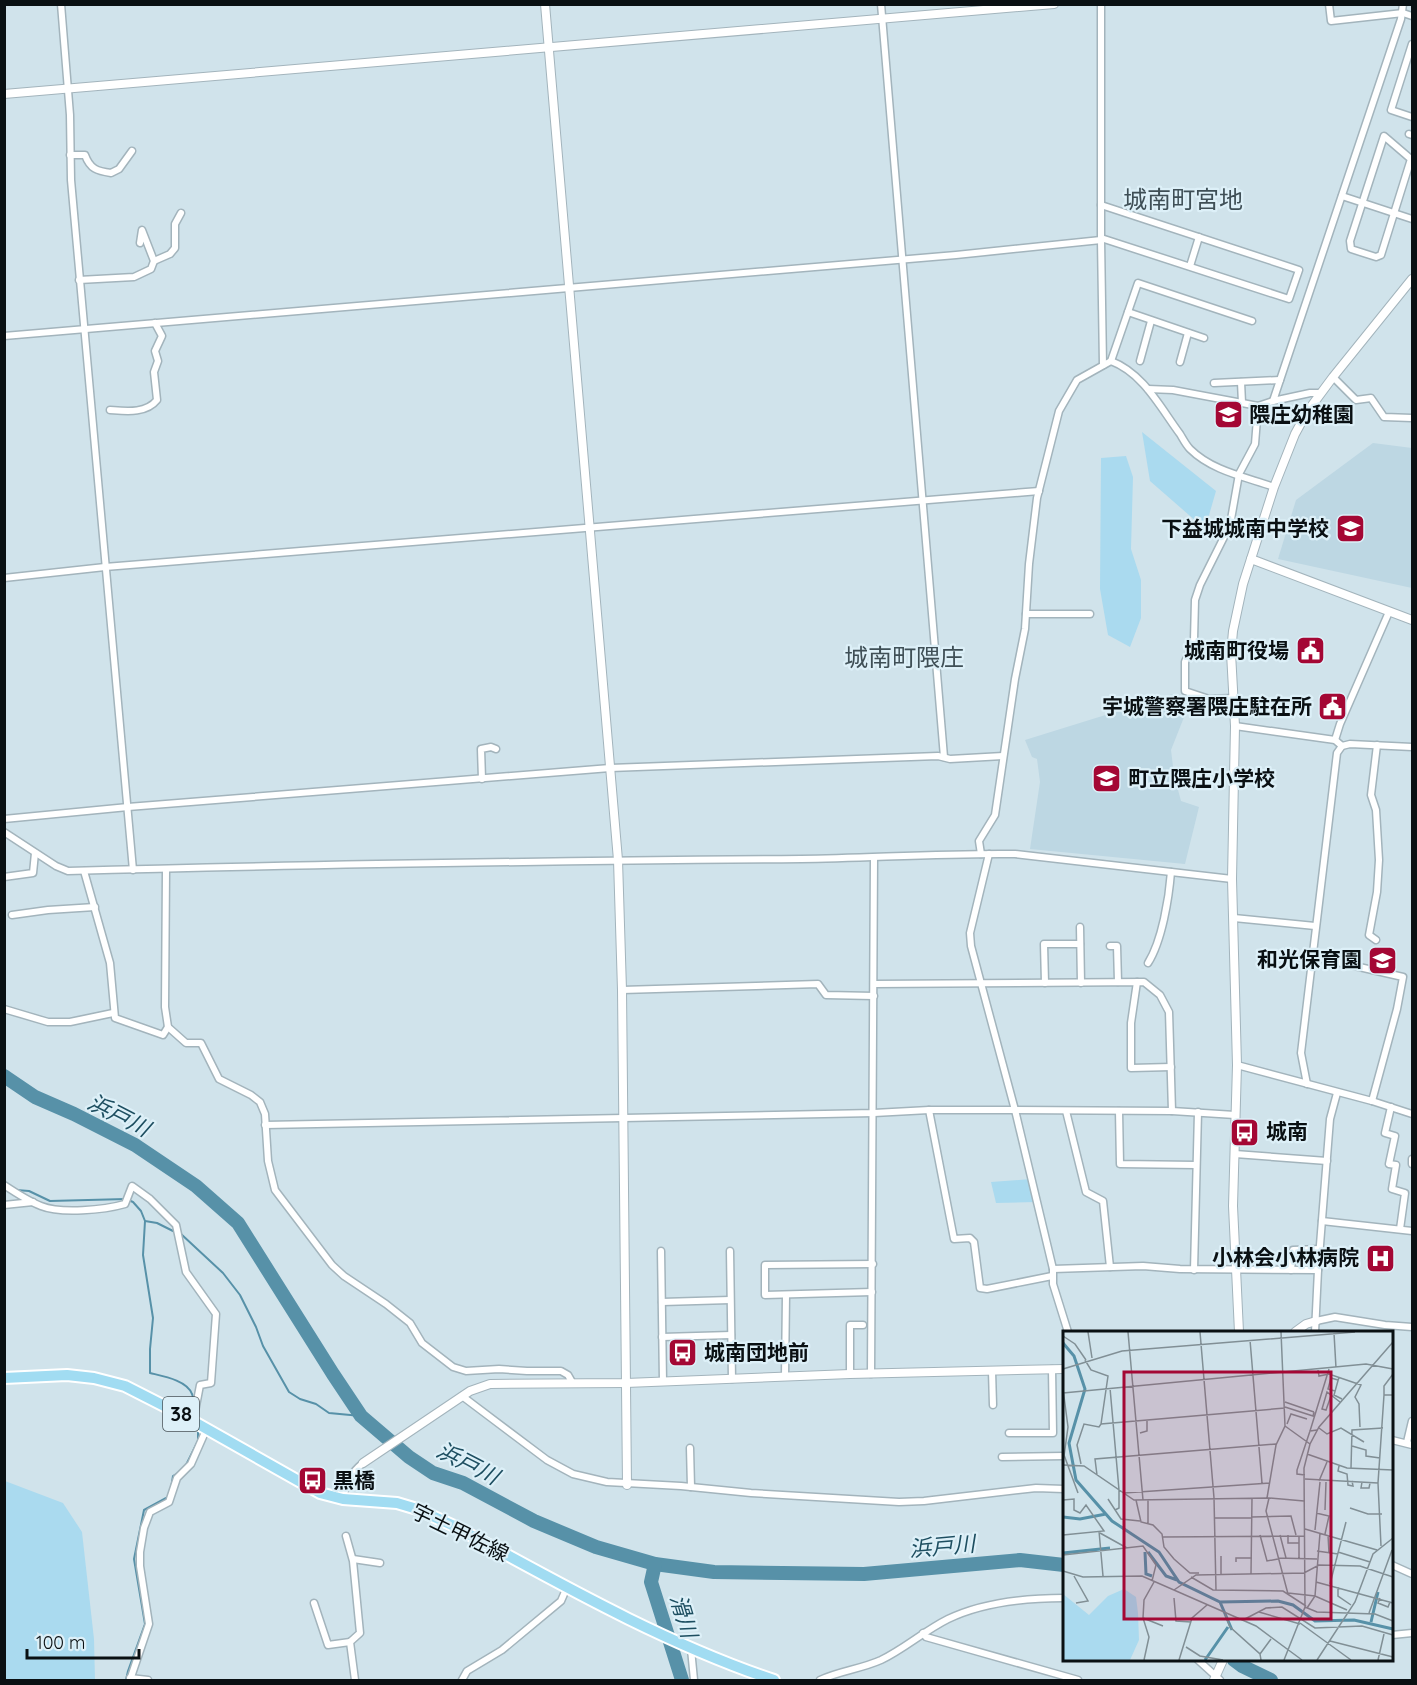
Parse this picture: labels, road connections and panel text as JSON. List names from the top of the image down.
{
  "streets": {
    "main road": ["38", "宇土甲佐線"]
  },
  "districts": ["城南町宮地", "城南町隈庄"],
  "water": ["浜戸川", "滑川"],
  "places": {
    "school or university": [
      "隈庄幼稚園",
      "下益城城南中学校",
      "町立隈庄小学校",
      "和光保育園"
    ],
    "public building": ["城南町役場", "宇城警察署隈庄駐在所"],
    "bus stop": ["城南", "城南団地前", "黒橋"],
    "hospital": ["小林会小林病院"]
  },
  "scale_bar": "100 m"
}
